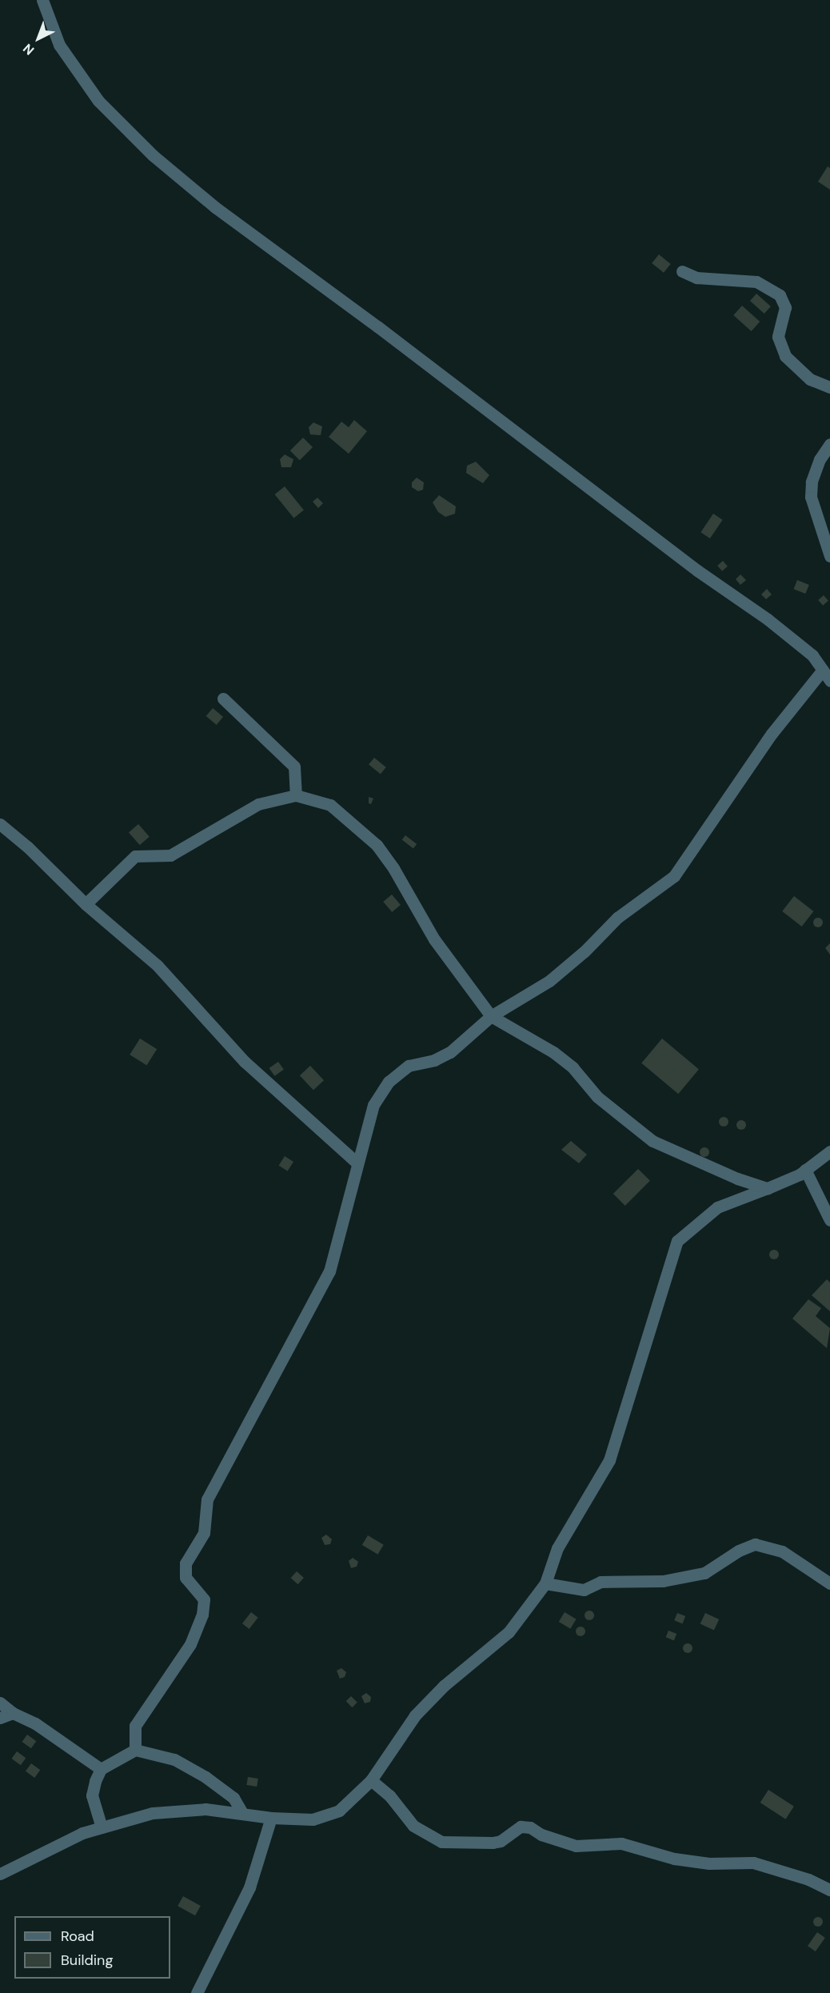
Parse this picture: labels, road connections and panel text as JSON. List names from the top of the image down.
{
  "legend": ["Road", "Building"],
  "north": "bottom left"
}
